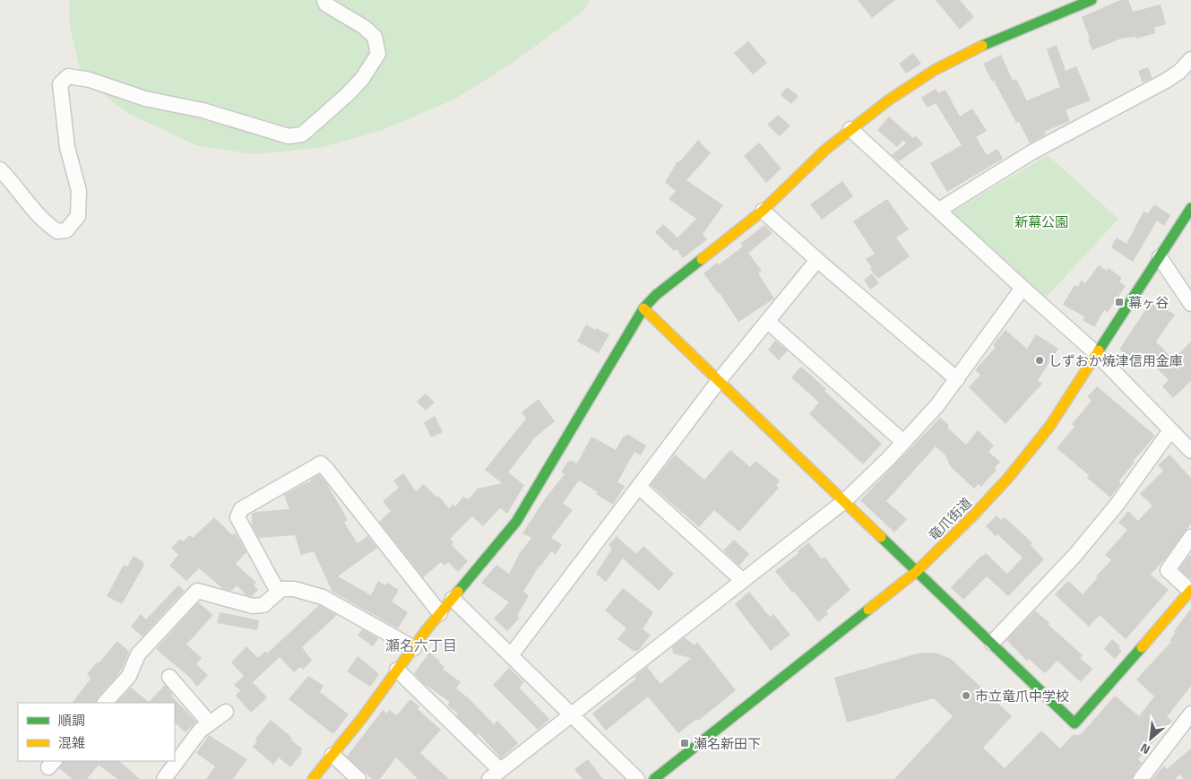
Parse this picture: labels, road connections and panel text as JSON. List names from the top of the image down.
{
  "streets": {
    "street": ["竜爪街道"]
  },
  "districts": ["瀬名六丁目"],
  "parks": ["新幕公園"],
  "places": {
    "transit": ["幕ヶ谷", "瀬名新田下"],
    "other": ["しずおか焼津信用金庫", "市立竜爪中学校"]
  },
  "legend": ["順調", "混雑"],
  "north": "bottom left"
}
